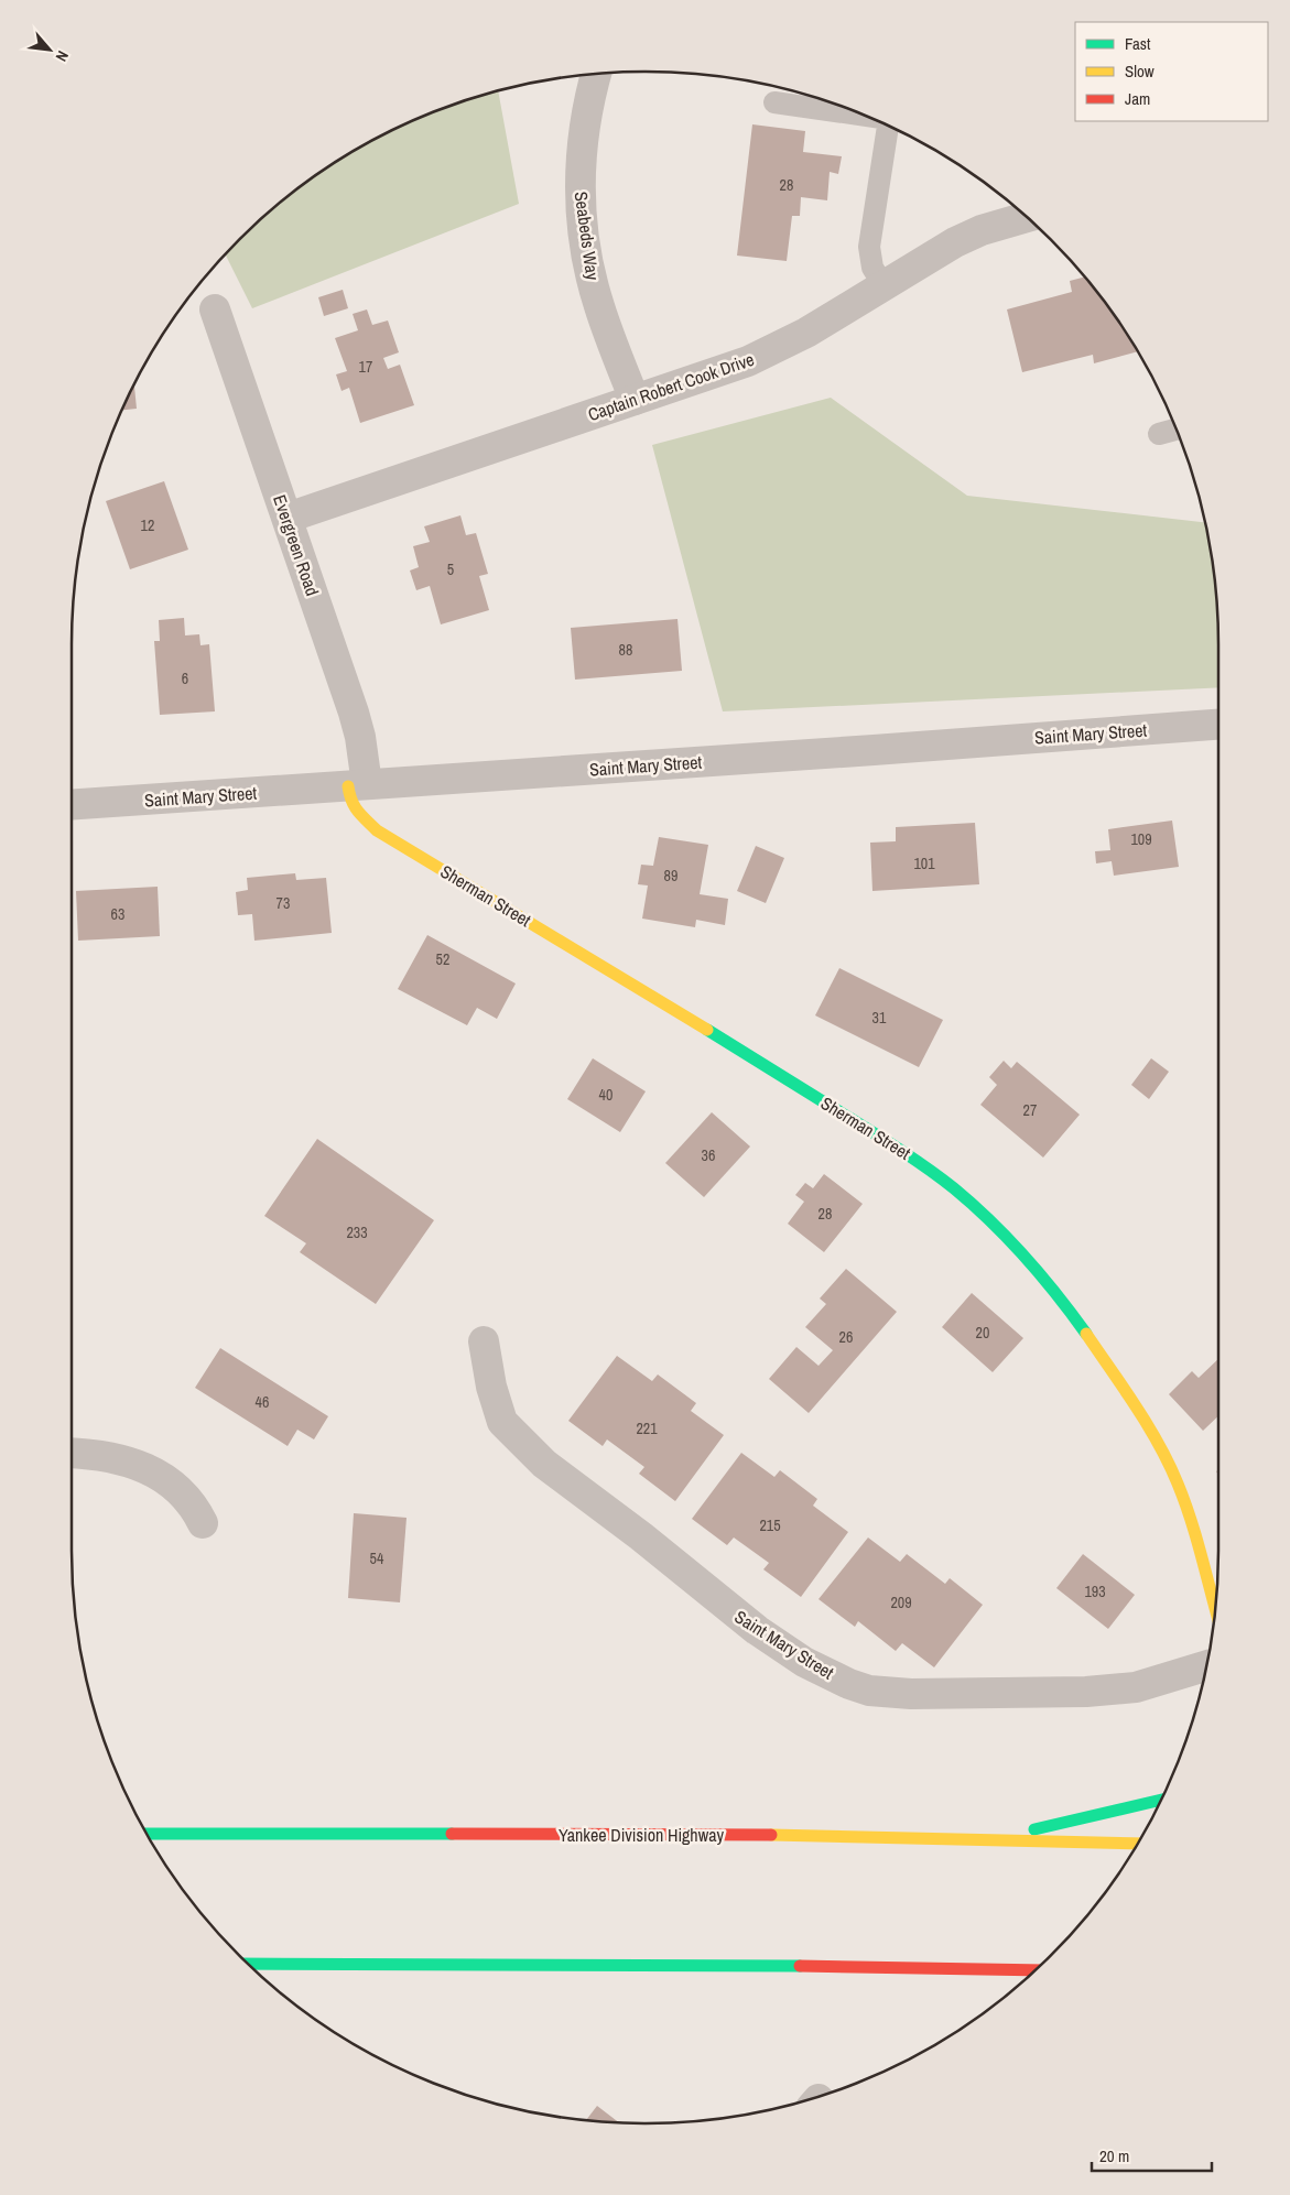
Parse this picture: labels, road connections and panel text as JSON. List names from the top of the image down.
{
  "streets": {
    "main road": ["Sherman Street", "Yankee Division Highway"],
    "street": [
      "Seabeds Way",
      "Captain Robert Cook Drive",
      "Evergreen Road",
      "Saint Mary Street"
    ]
  },
  "crossings": [
    ["Seabeds Way", "Captain Robert Cook Drive"],
    ["Captain Robert Cook Drive", "Evergreen Road"],
    ["Evergreen Road", "Saint Mary Street"],
    ["Evergreen Road", "Sherman Street"],
    ["Saint Mary Street", "Sherman Street"]
  ],
  "house_numbers": [
    "28",
    "17",
    "12",
    "5",
    "88",
    "6",
    "109",
    "101",
    "89",
    "73",
    "63",
    "52",
    "31",
    "40",
    "27",
    "36",
    "28",
    "233",
    "20",
    "26",
    "46",
    "221",
    "215",
    "54",
    "193",
    "209"
  ],
  "legend": ["Fast", "Slow", "Jam"],
  "scale_bar": "20 m",
  "north": "bottom right"
}
